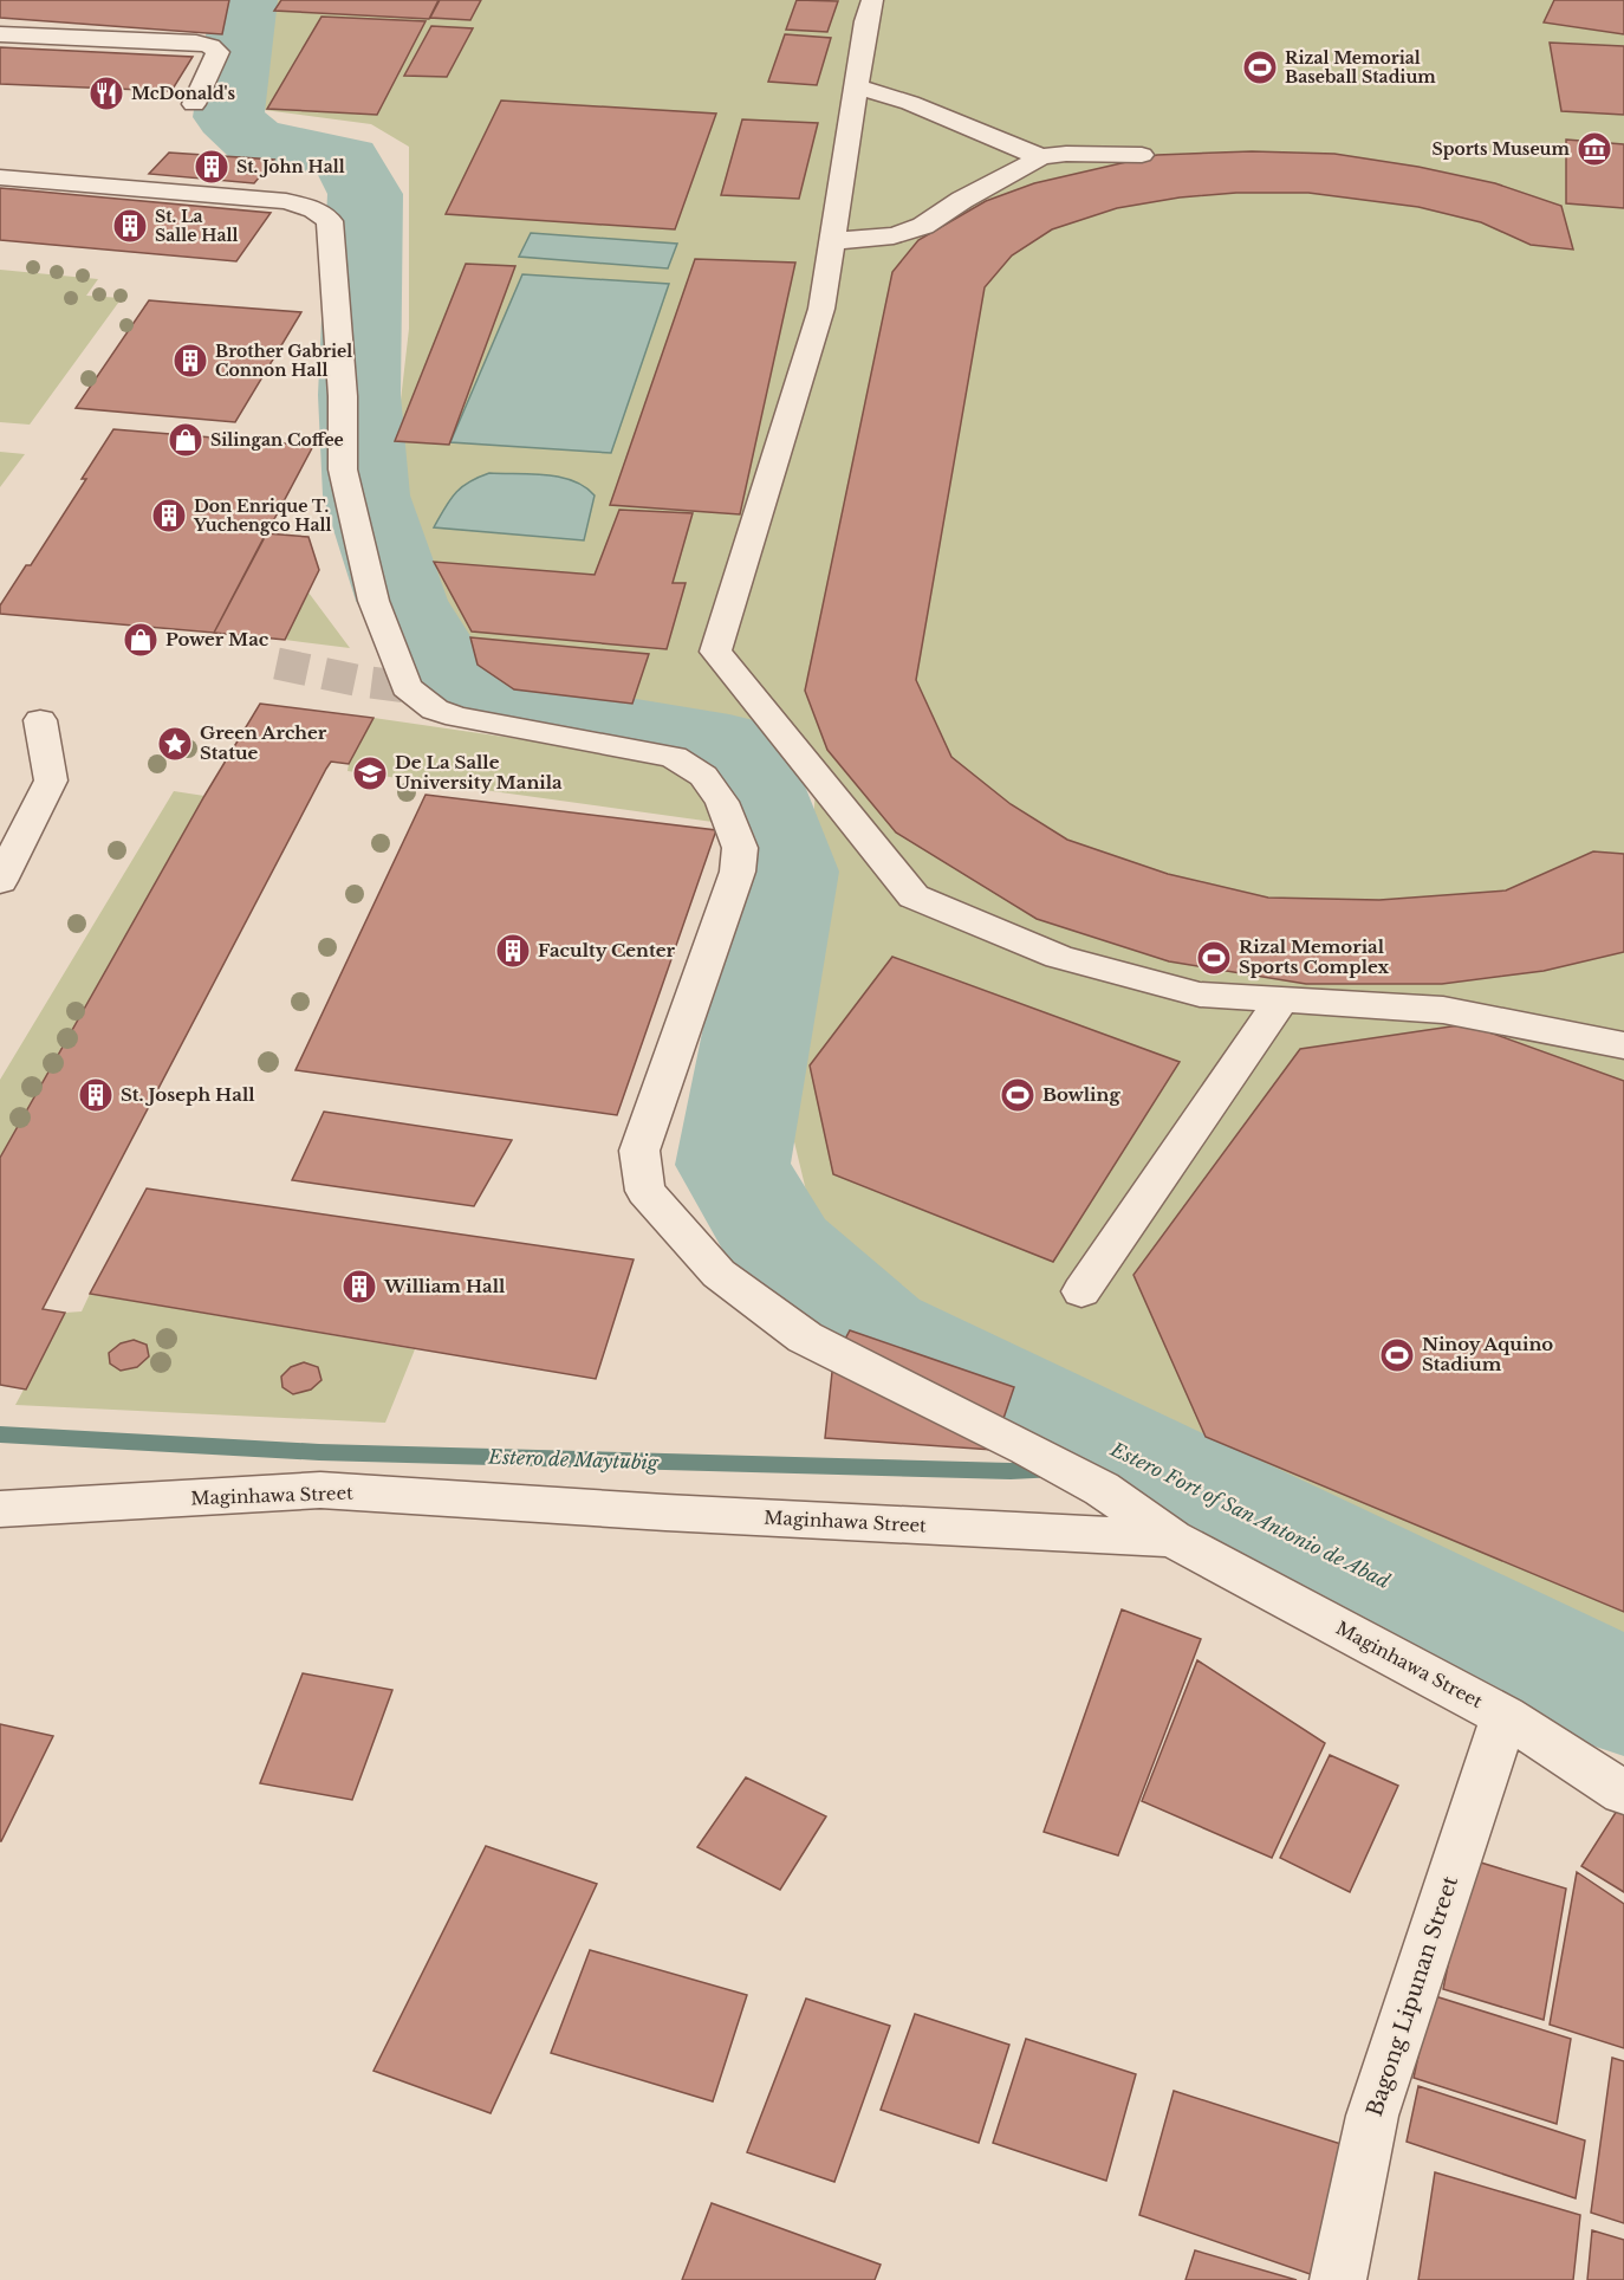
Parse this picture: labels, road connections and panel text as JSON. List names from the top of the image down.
{
  "streets": {
    "street": ["Maginhawa Street", "Bagong Lipunan Street"]
  },
  "crossings": [
    ["Maginhawa Street", "Bagong Lipunan Street"]
  ],
  "water": ["Estero de Maytubig", "Estero Fort of San Antonio de Abad"],
  "places": {
    "sports": [
      "Rizal Memorial Baseball Stadium",
      "Rizal Memorial Sports Complex",
      "Bowling",
      "Ninoy Aquino Stadium"
    ],
    "restaurant": ["McDonald's"],
    "museum": ["Sports Museum"],
    "building": [
      "St. John Hall",
      "St. La Salle Hall",
      "Brother Gabriel Connon Hall",
      "Don Enrique T. Yuchengco Hall",
      "Faculty Center",
      "St. Joseph Hall",
      "William Hall"
    ],
    "shop": ["Silingan Coffee", "Power Mac"],
    "place": ["Green Archer Statue"],
    "school or university": ["De La Salle University Manila"]
  }
}
